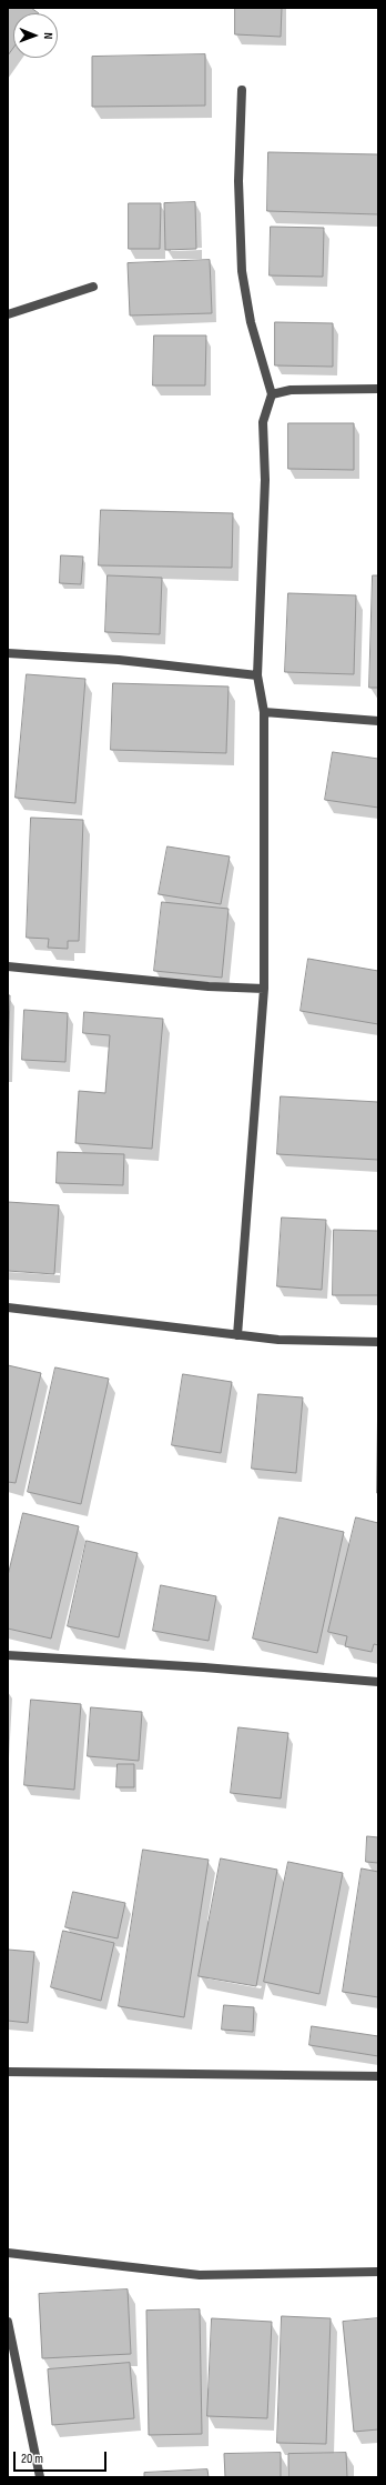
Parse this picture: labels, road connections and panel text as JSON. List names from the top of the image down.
{
  "scale_bar": "20 m",
  "north": "right"
}
